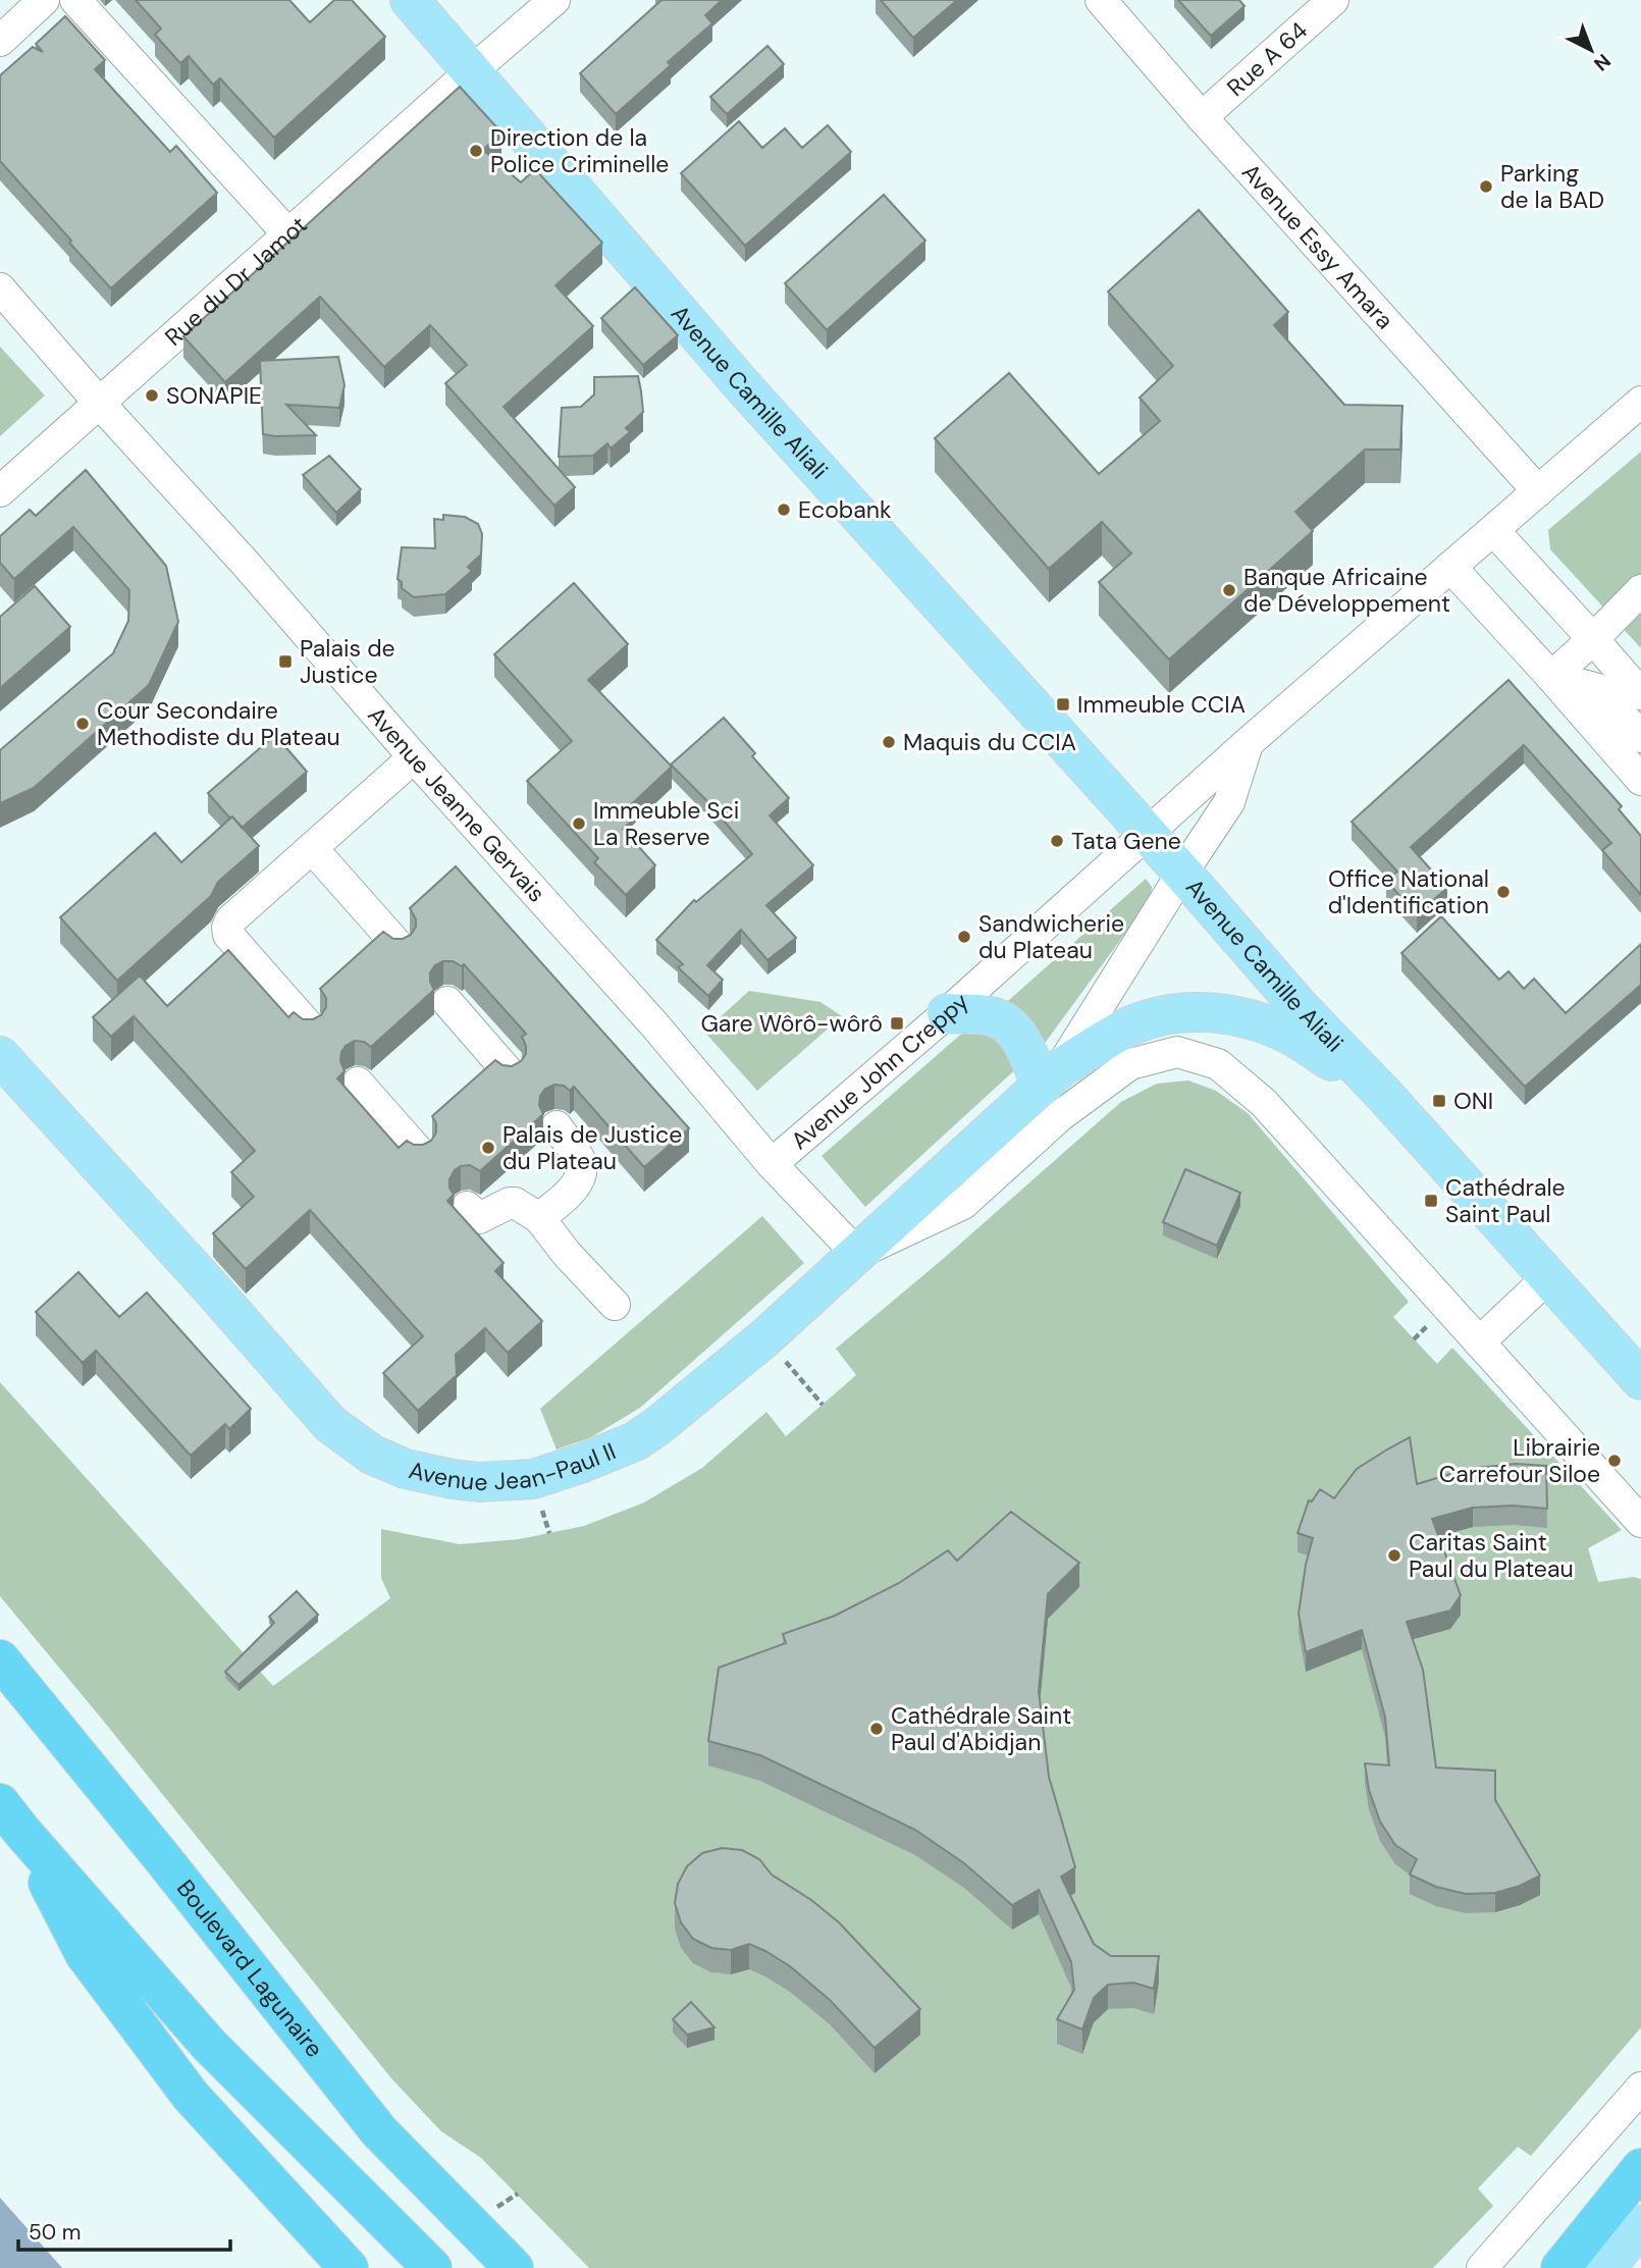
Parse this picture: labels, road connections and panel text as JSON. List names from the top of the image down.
{
  "streets": {
    "highway": ["Boulevard Lagunaire"],
    "main road": ["Avenue Camille Aliali", "Avenue Jean-Paul II"],
    "street": [
      "Rue A 64",
      "Avenue Essy Amara",
      "Rue du Dr Jamot",
      "Avenue Jeanne Gervais",
      "Avenue John Creppy"
    ]
  },
  "crossings": [
    ["Rue A 64", "Avenue Essy Amara"],
    ["Avenue Essy Amara", "Avenue John Creppy"],
    ["Rue du Dr Jamot", "Avenue Camille Aliali"],
    ["Rue du Dr Jamot", "Avenue Jeanne Gervais"],
    ["Avenue Camille Aliali", "Avenue John Creppy"],
    ["Avenue Camille Aliali", "Avenue Jean-Paul II"],
    ["Avenue Jeanne Gervais", "Avenue John Creppy"],
    ["Avenue Jeanne Gervais", "Avenue Jean-Paul II"],
    ["Avenue John Creppy", "Avenue Jean-Paul II"]
  ],
  "places": {
    "other": [
      "Direction de la Police Criminelle",
      "Parking de la BAD",
      "SONAPIE",
      "Ecobank",
      "Banque Africaine de Développement",
      "Cour Secondaire Methodiste du Plateau",
      "Maquis du CCIA",
      "Immeuble Sci La Reserve",
      "Tata Gene",
      "Office National d'Identification",
      "Sandwicherie du Plateau",
      "Palais de Justice du Plateau",
      "Librairie Carrefour Siloe",
      "Caritas Saint Paul du Plateau",
      "Cathédrale Saint Paul d'Abidjan"
    ],
    "transit": [
      "Palais de Justice",
      "Immeuble CCIA",
      "Gare Wôrô-wôrô",
      "ONI",
      "Cathédrale Saint Paul"
    ]
  },
  "scale_bar": "50 m",
  "north": "bottom right"
}
